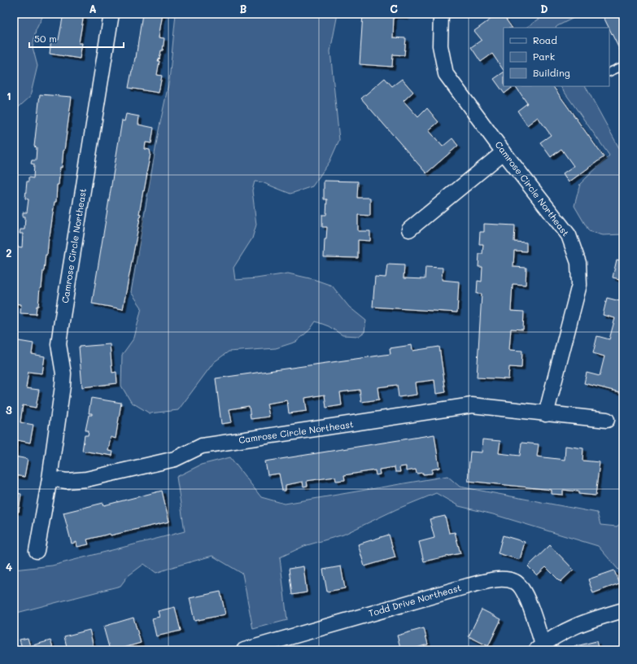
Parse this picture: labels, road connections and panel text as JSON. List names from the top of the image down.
{
  "streets": {
    "street": ["Camrose Circle Northeast", "Todd Drive Northeast"]
  },
  "legend": ["Road", "Park", "Building"],
  "scale_bar": "50 m",
  "grid": {
    "columns": [
      "A",
      "B",
      "C",
      "D"
    ],
    "rows": [
      "1",
      "2",
      "3",
      "4"
    ]
  }
}
